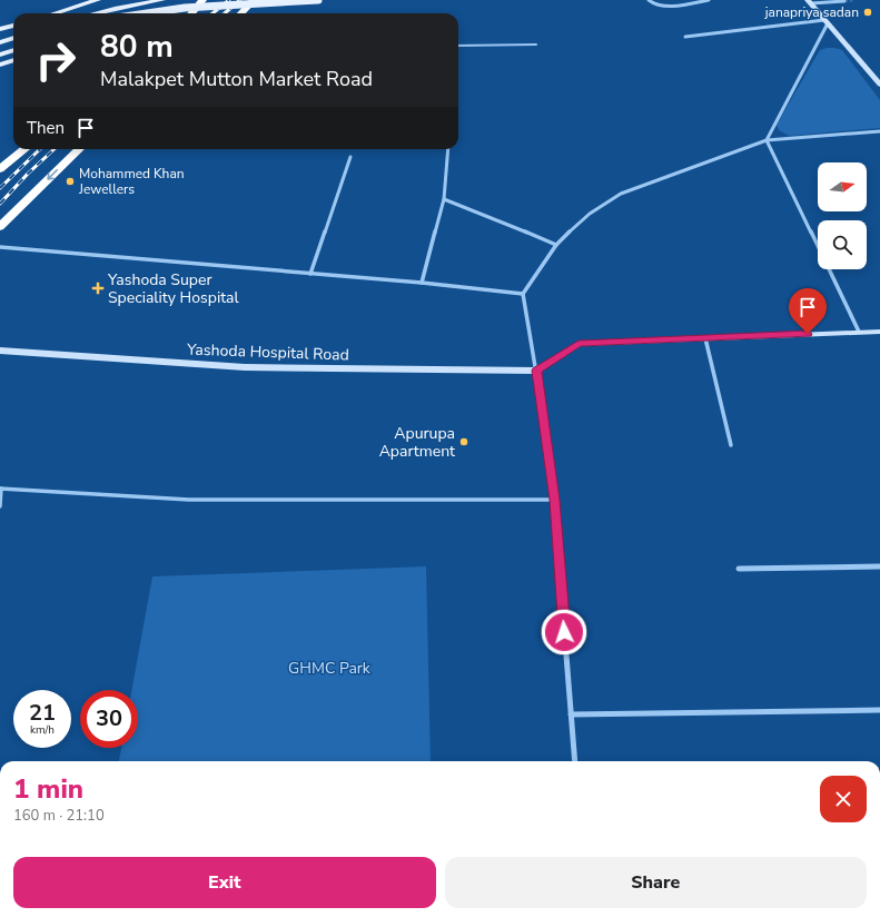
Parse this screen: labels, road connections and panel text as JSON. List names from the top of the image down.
{
  "streets": {
    "street": ["Yashoda Hospital Road"]
  },
  "parks": ["GHMC Park"],
  "places": {
    "other": ["janapriya sadan", "Mohammed Khan Jewellers", "Apurupa Apartment"],
    "health": ["Yashoda Super Speciality Hospital"]
  },
  "north": "right",
  "page": {
    "turn": ["80 m", "Malakpet Mutton Market Road"],
    "then": "Then",
    "speed": "21 km/h",
    "limit": "30",
    "heading": ["1 min", "160 m · 21:10"],
    "buttons": ["Exit", "Share"]
  }
}
